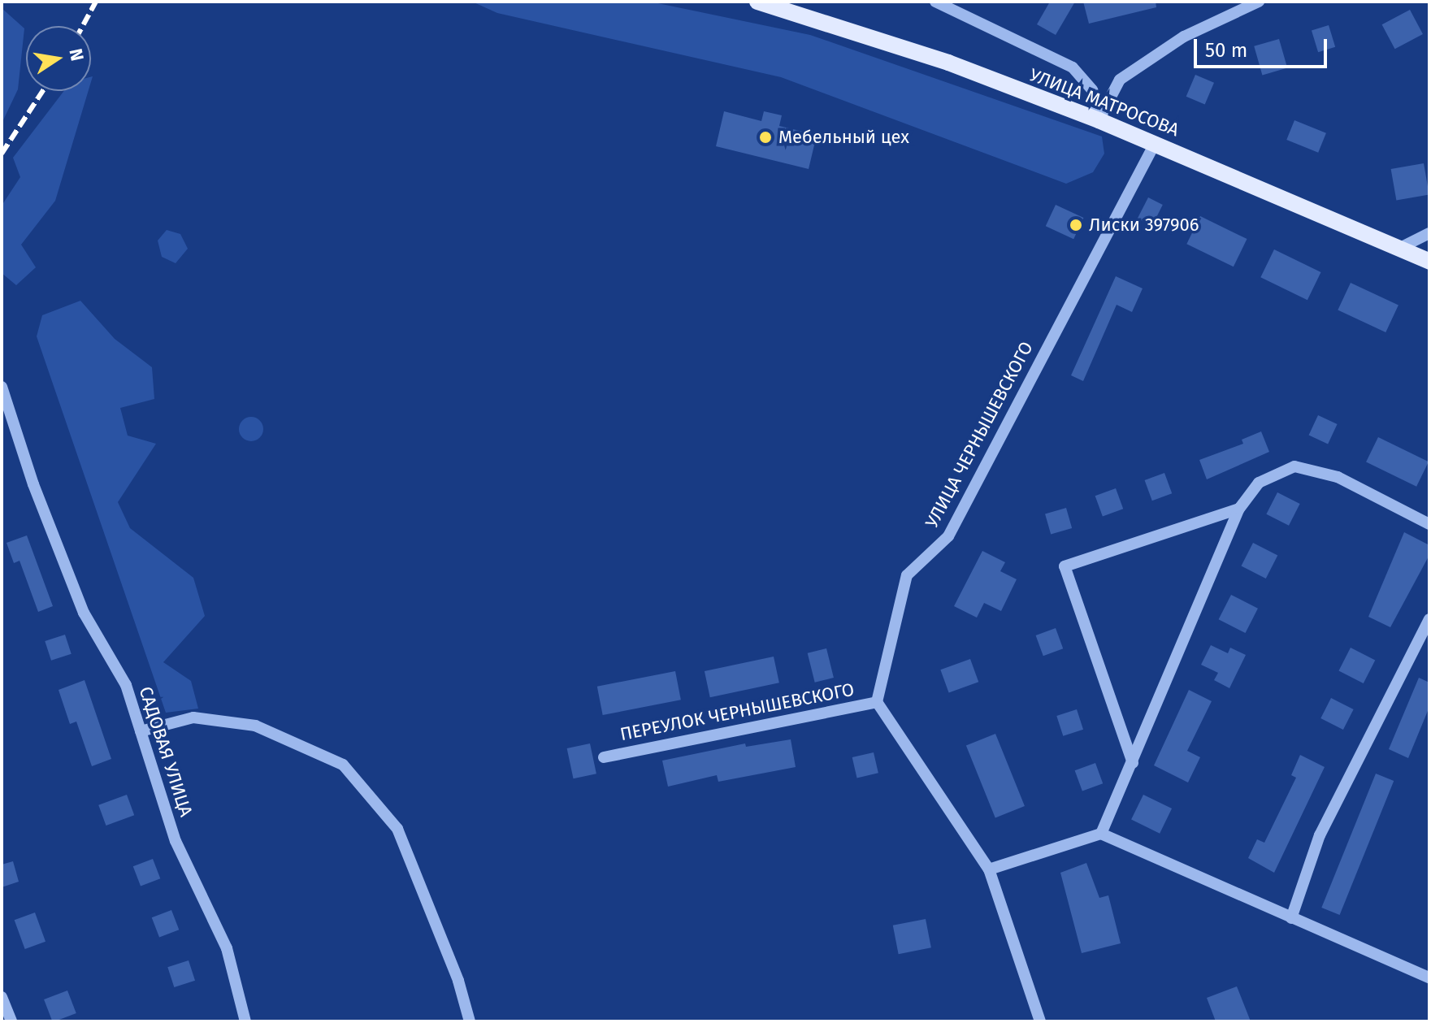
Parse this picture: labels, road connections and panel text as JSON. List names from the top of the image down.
{
  "streets": {
    "main road": ["УЛИЦА МАТРОСОВА"],
    "street": ["УЛИЦА ЧЕРНЫШЕВСКОГО", "ПЕРЕУЛОК ЧЕРНЫШЕВСКОГО", "САДОВАЯ УЛИЦА"]
  },
  "crossings": [
    ["УЛИЦА МАТРОСОВА", "УЛИЦА ЧЕРНЫШЕВСКОГО"],
    ["УЛИЦА ЧЕРНЫШЕВСКОГО", "ПЕРЕУЛОК ЧЕРНЫШЕВСКОГО"]
  ],
  "places": ["Мебельный цех", "Лиски 397906"],
  "scale_bar": "50 m",
  "north": "right"
}
